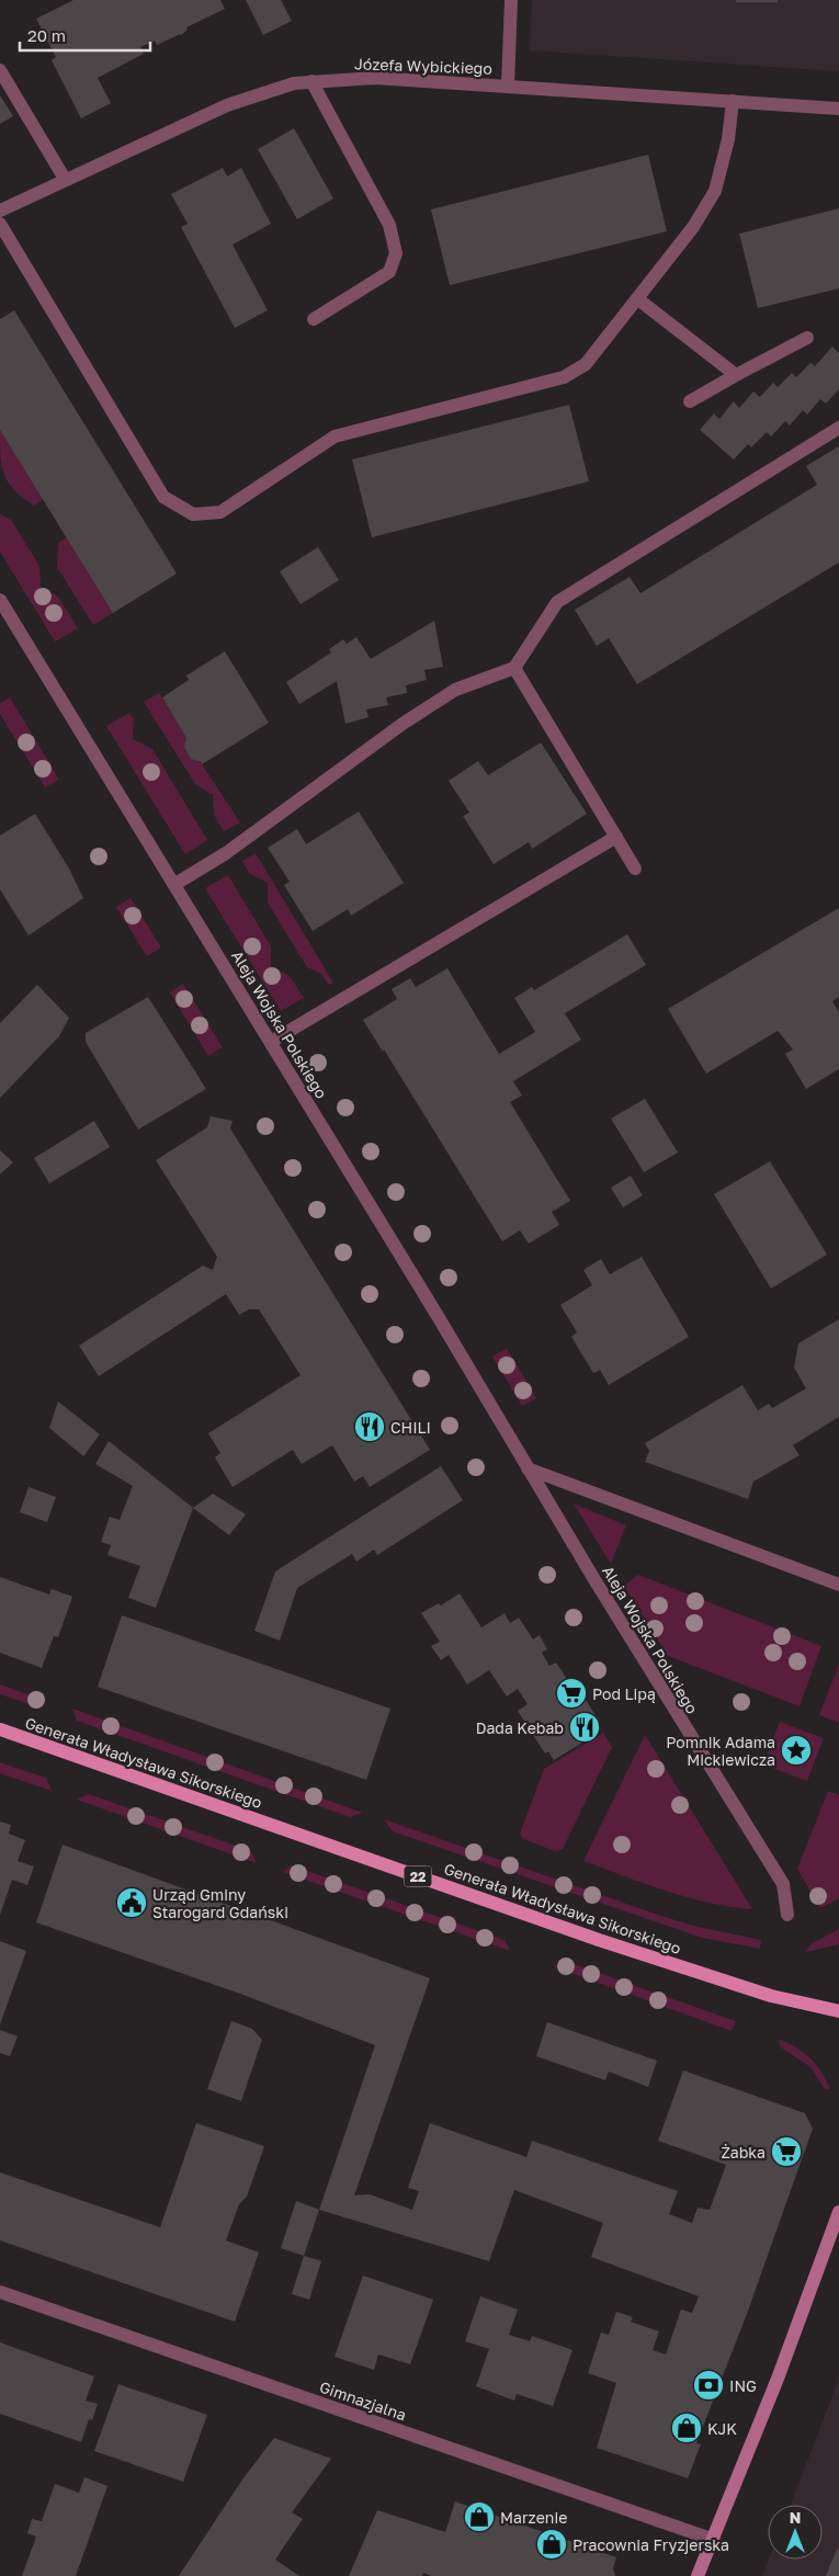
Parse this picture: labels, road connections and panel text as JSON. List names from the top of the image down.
{
  "streets": {
    "main road": ["Generała Władysława Sikorskiego", "22"],
    "street": ["Józefa Wybickiego", "Aleja Wojska Polskiego", "Gimnazjalna"]
  },
  "places": {
    "restaurant": ["CHILI", "Dada Kebab"],
    "supermarket": ["Pod Lipą", "Żabka"],
    "place": ["Pomnik Adama Mickiewicza"],
    "public building": ["Urząd Gminy Starogard Gdański"],
    "bank": ["ING"],
    "shop": ["KJK", "Marzenie", "Pracownia Fryzjerska"]
  },
  "scale_bar": "20 m",
  "north": "top"
}
